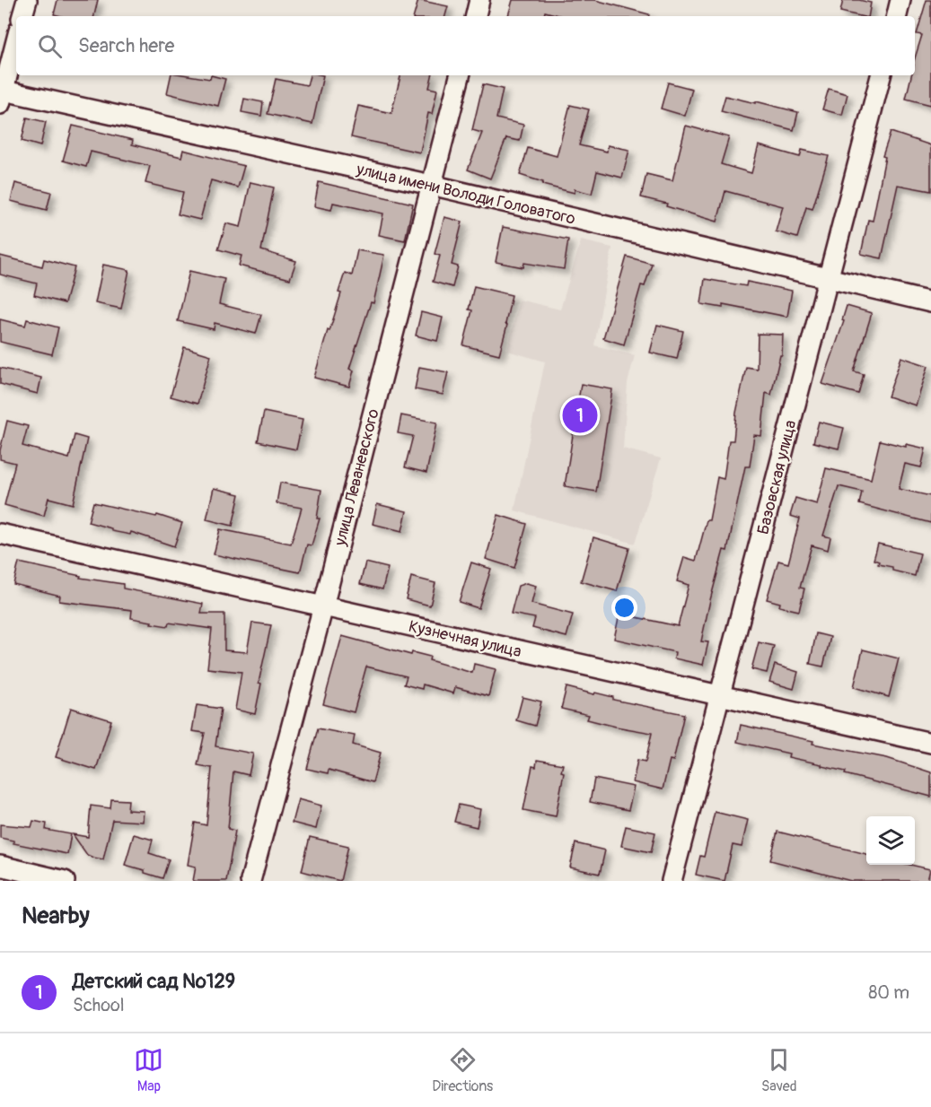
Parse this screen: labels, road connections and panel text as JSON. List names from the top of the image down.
{
  "streets": {
    "street": [
      "улица имени Володи Головатого",
      "улица Леваневского",
      "Базовская улица",
      "Кузнечная улица"
    ]
  },
  "crossings": [
    ["улица имени Володи Головатого", "улица Леваневского"],
    ["улица имени Володи Головатого", "Базовская улица"],
    ["улица Леваневского", "Кузнечная улица"],
    ["Базовская улица", "Кузнечная улица"]
  ],
  "page": {
    "search": "Search here",
    "pins": "1",
    "heading": "Nearby",
    "list": [
      {
        "mark": "1",
        "name": "Детский сад №129",
        "note": "School",
        "value": "80 m"
      }
    ],
    "nav": ["Map", "Directions", "Saved"]
  }
}
